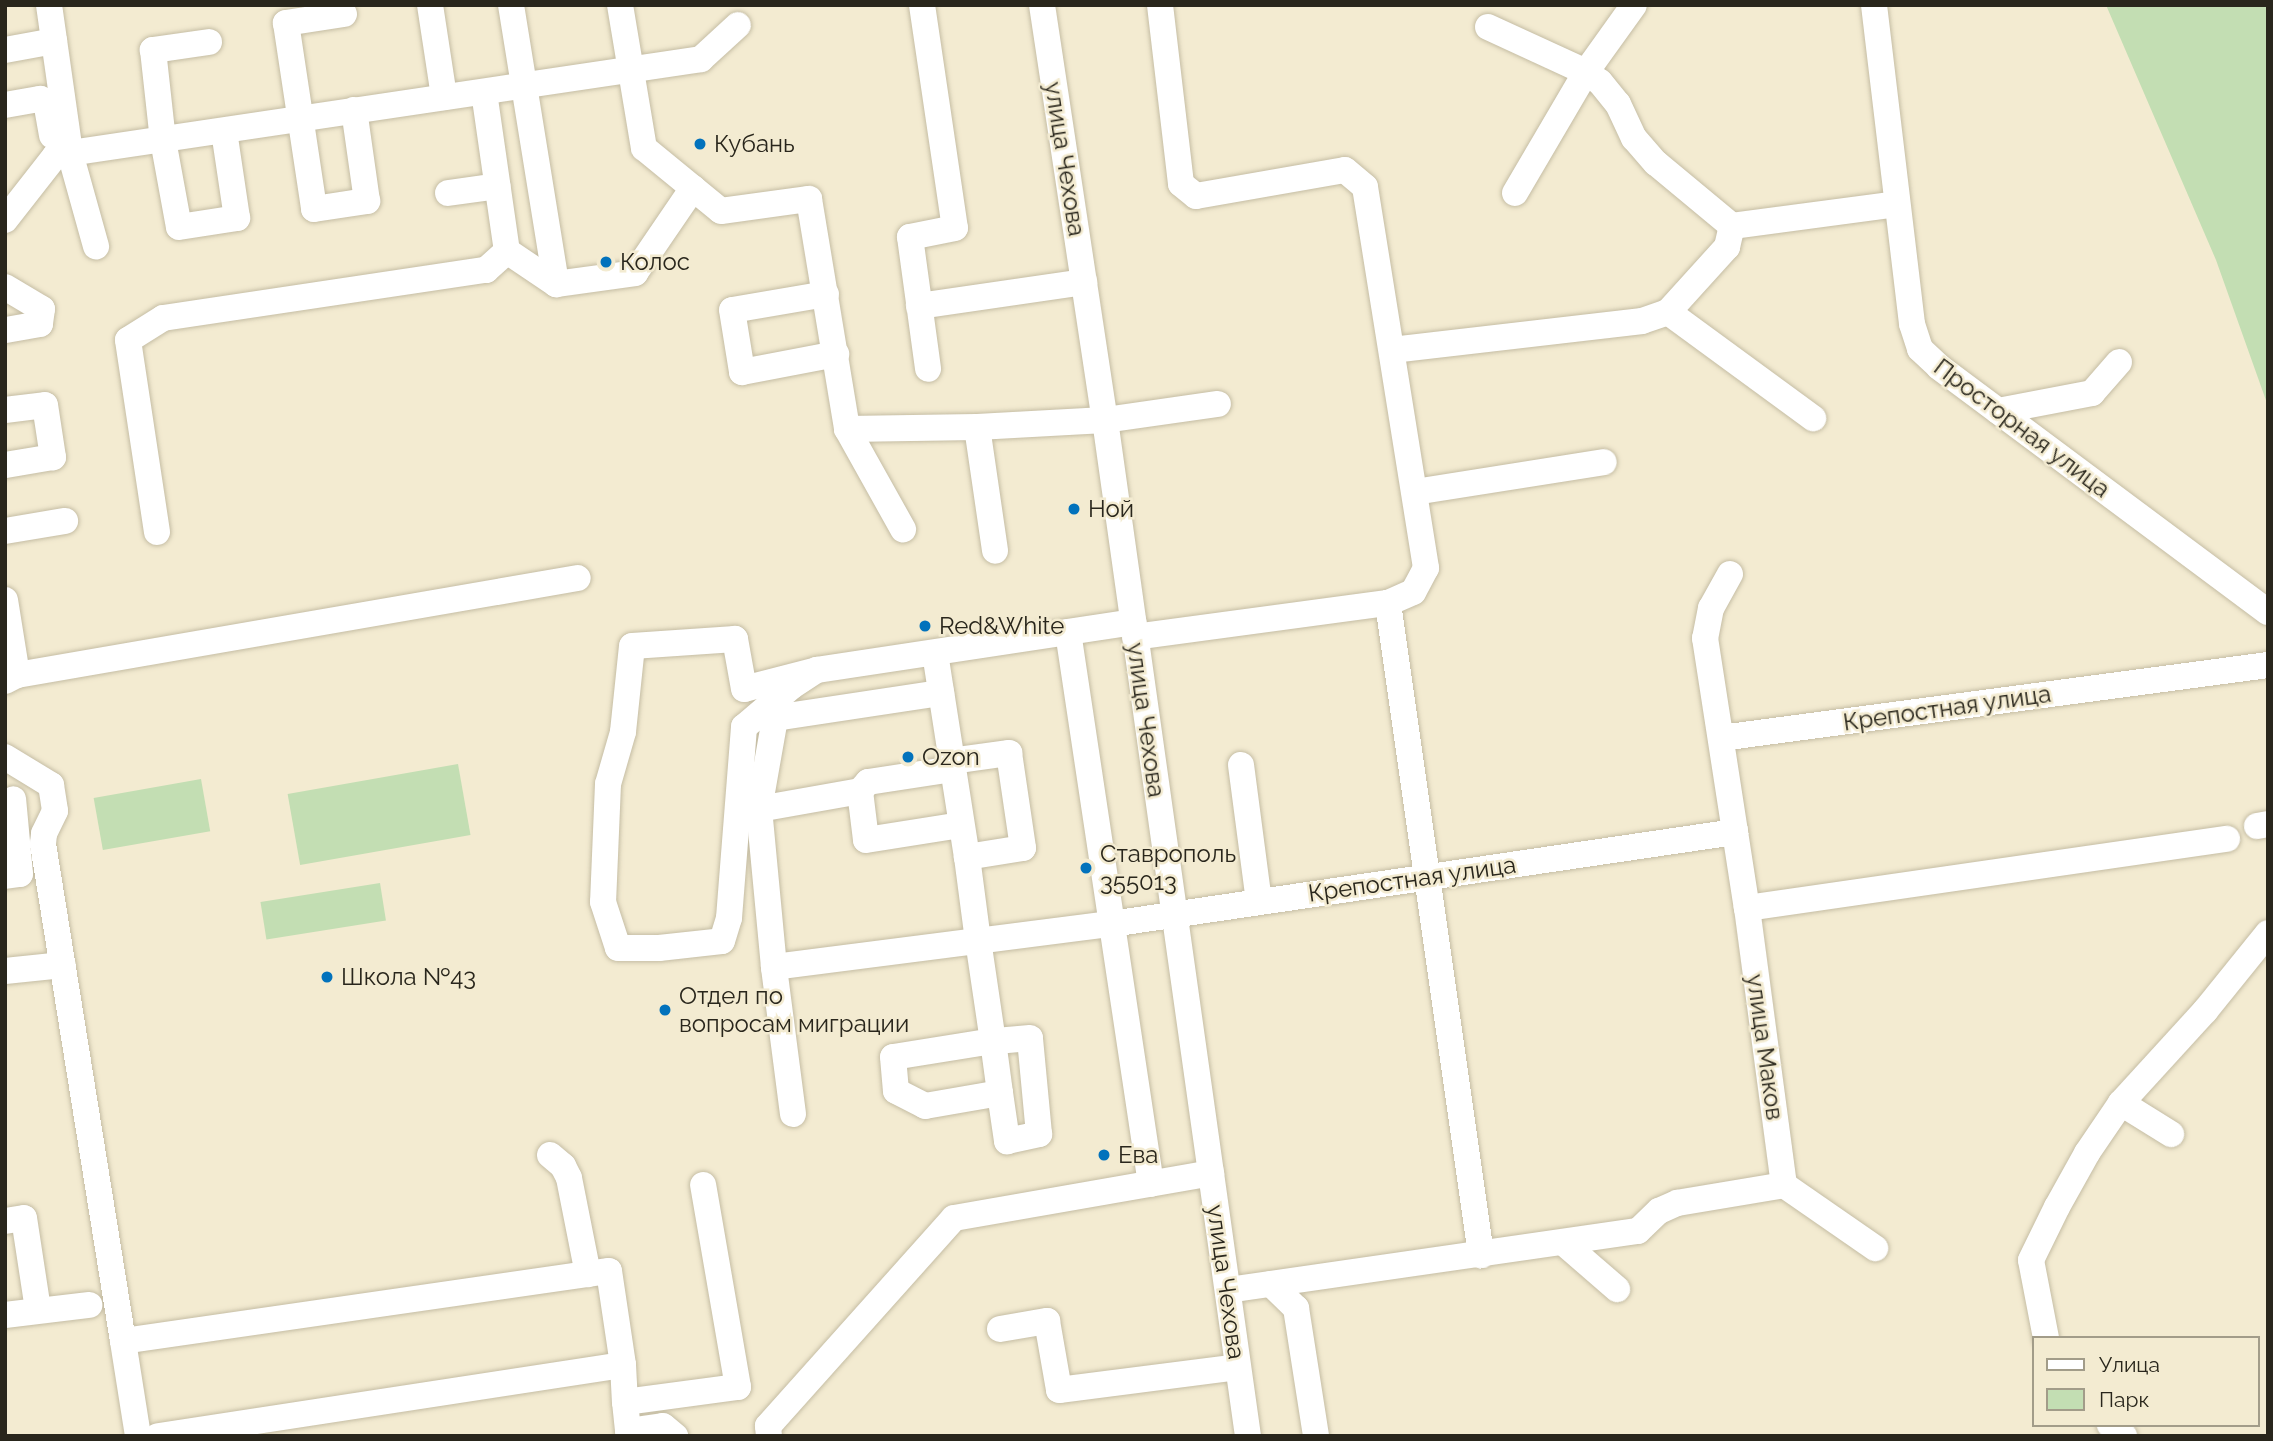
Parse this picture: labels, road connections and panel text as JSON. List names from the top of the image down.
{
  "streets": {
    "street": [
      "улица Чехова",
      "Просторная улица",
      "Крепостная улица",
      "улица Маков"
    ]
  },
  "crossings": [
    ["улица Чехова", "Крепостная улица"]
  ],
  "places": [
    "Кубань",
    "Колос",
    "Ной",
    "Red&White",
    "Ozon",
    "Ставрополь 355013",
    "Школа №43",
    "Отдел по вопросам миграции",
    "Ева"
  ],
  "legend": ["Улица", "Парк"]
}
